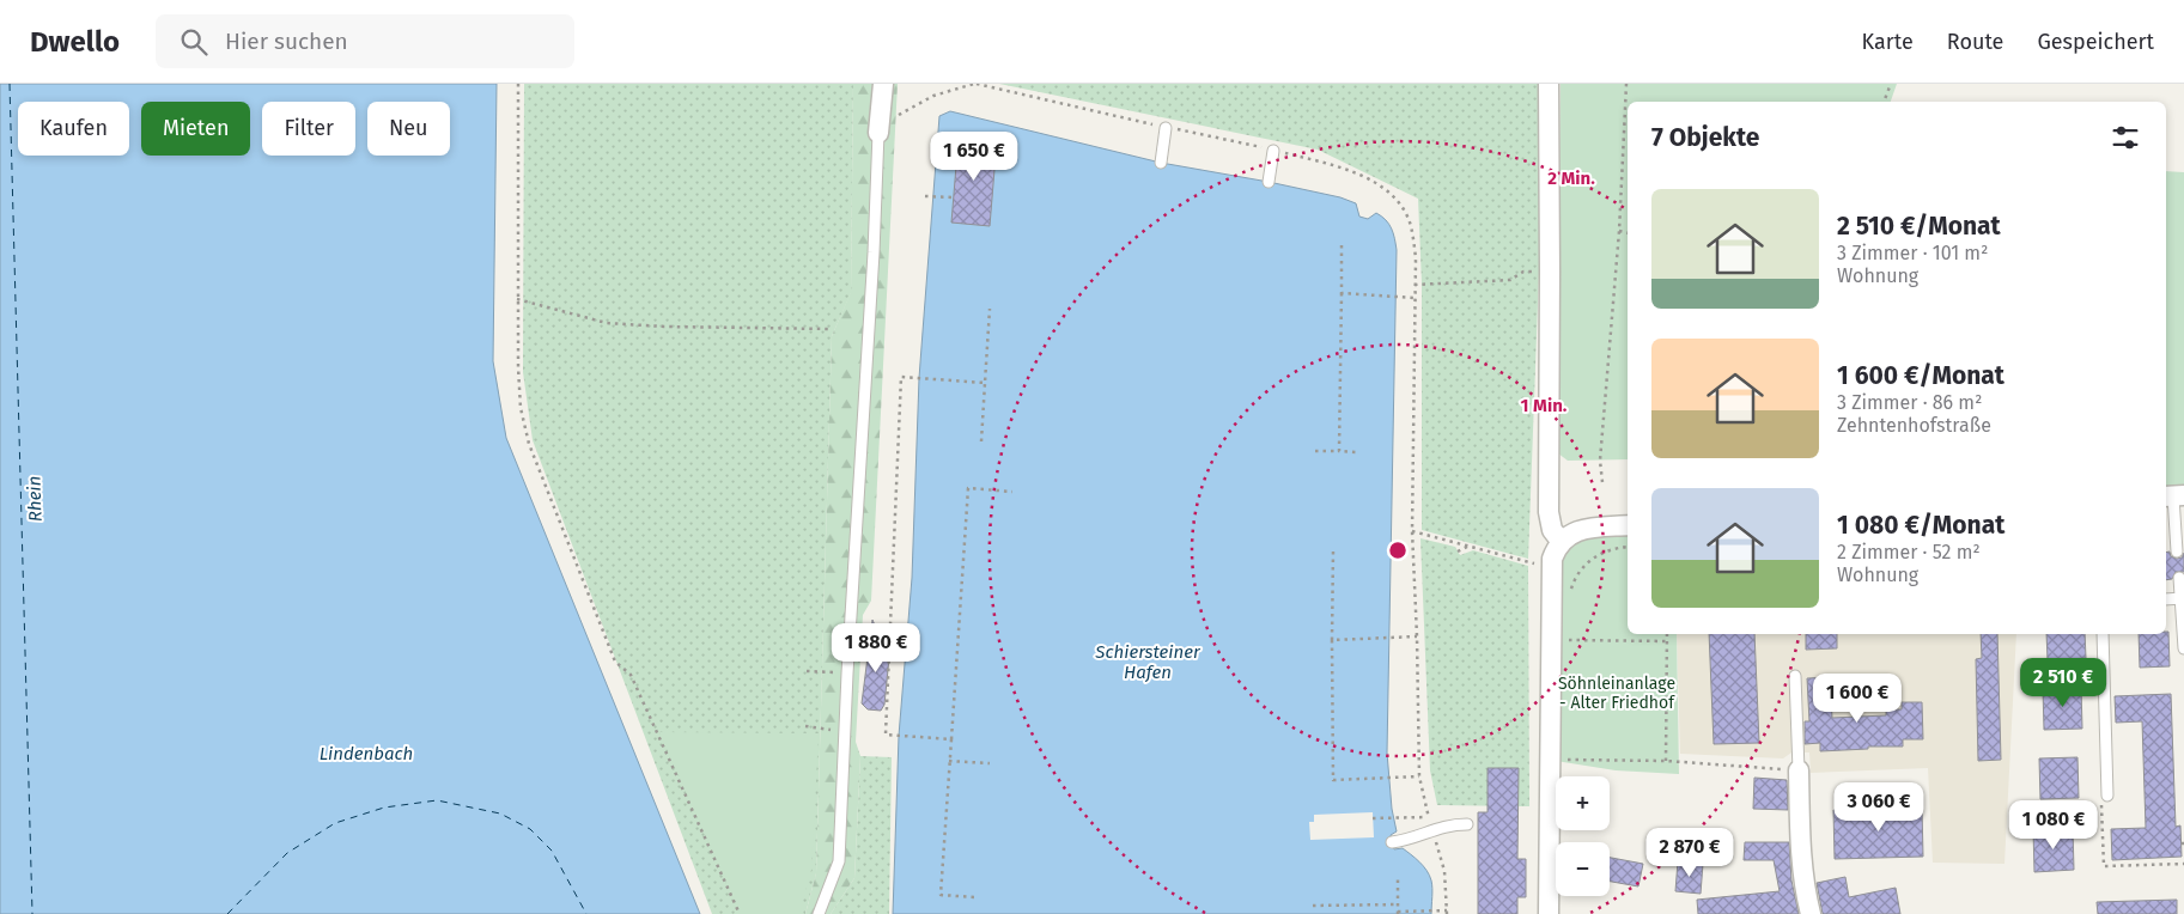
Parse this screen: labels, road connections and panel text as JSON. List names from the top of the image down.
{
  "water": ["Rhein", "Schiersteiner Hafen", "Lindenbach"],
  "parks": ["Söhnleinanlage - Alter Friedhof"],
  "page": {
    "header": "Dwello",
    "search": "Hier suchen",
    "nav": ["Karte", "Route", "Gespeichert"],
    "chip": [
      "Kaufen",
      "Mieten",
      "Filter",
      "Neu"
    ],
    "heading": "7 Objekte",
    "price": [
      "1 650 €",
      "1 880 €",
      "2 510 €",
      "1 600 €",
      "3 060 €",
      "1 080 €",
      "2 870 €"
    ],
    "list": [
      {
        "name": "2 510 €/Monat",
        "note": "3 Zimmer · 101 m² · Wohnung"
      },
      {
        "name": "1 600 €/Monat",
        "note": "3 Zimmer · 86 m² · Zehntenhofstraße"
      },
      {
        "name": "1 080 €/Monat",
        "note": "2 Zimmer · 52 m² · Wohnung"
      }
    ],
    "map_buttons": ["+", "−"]
  },
  "rings": ["2 Min.", "1 Min."]
}
